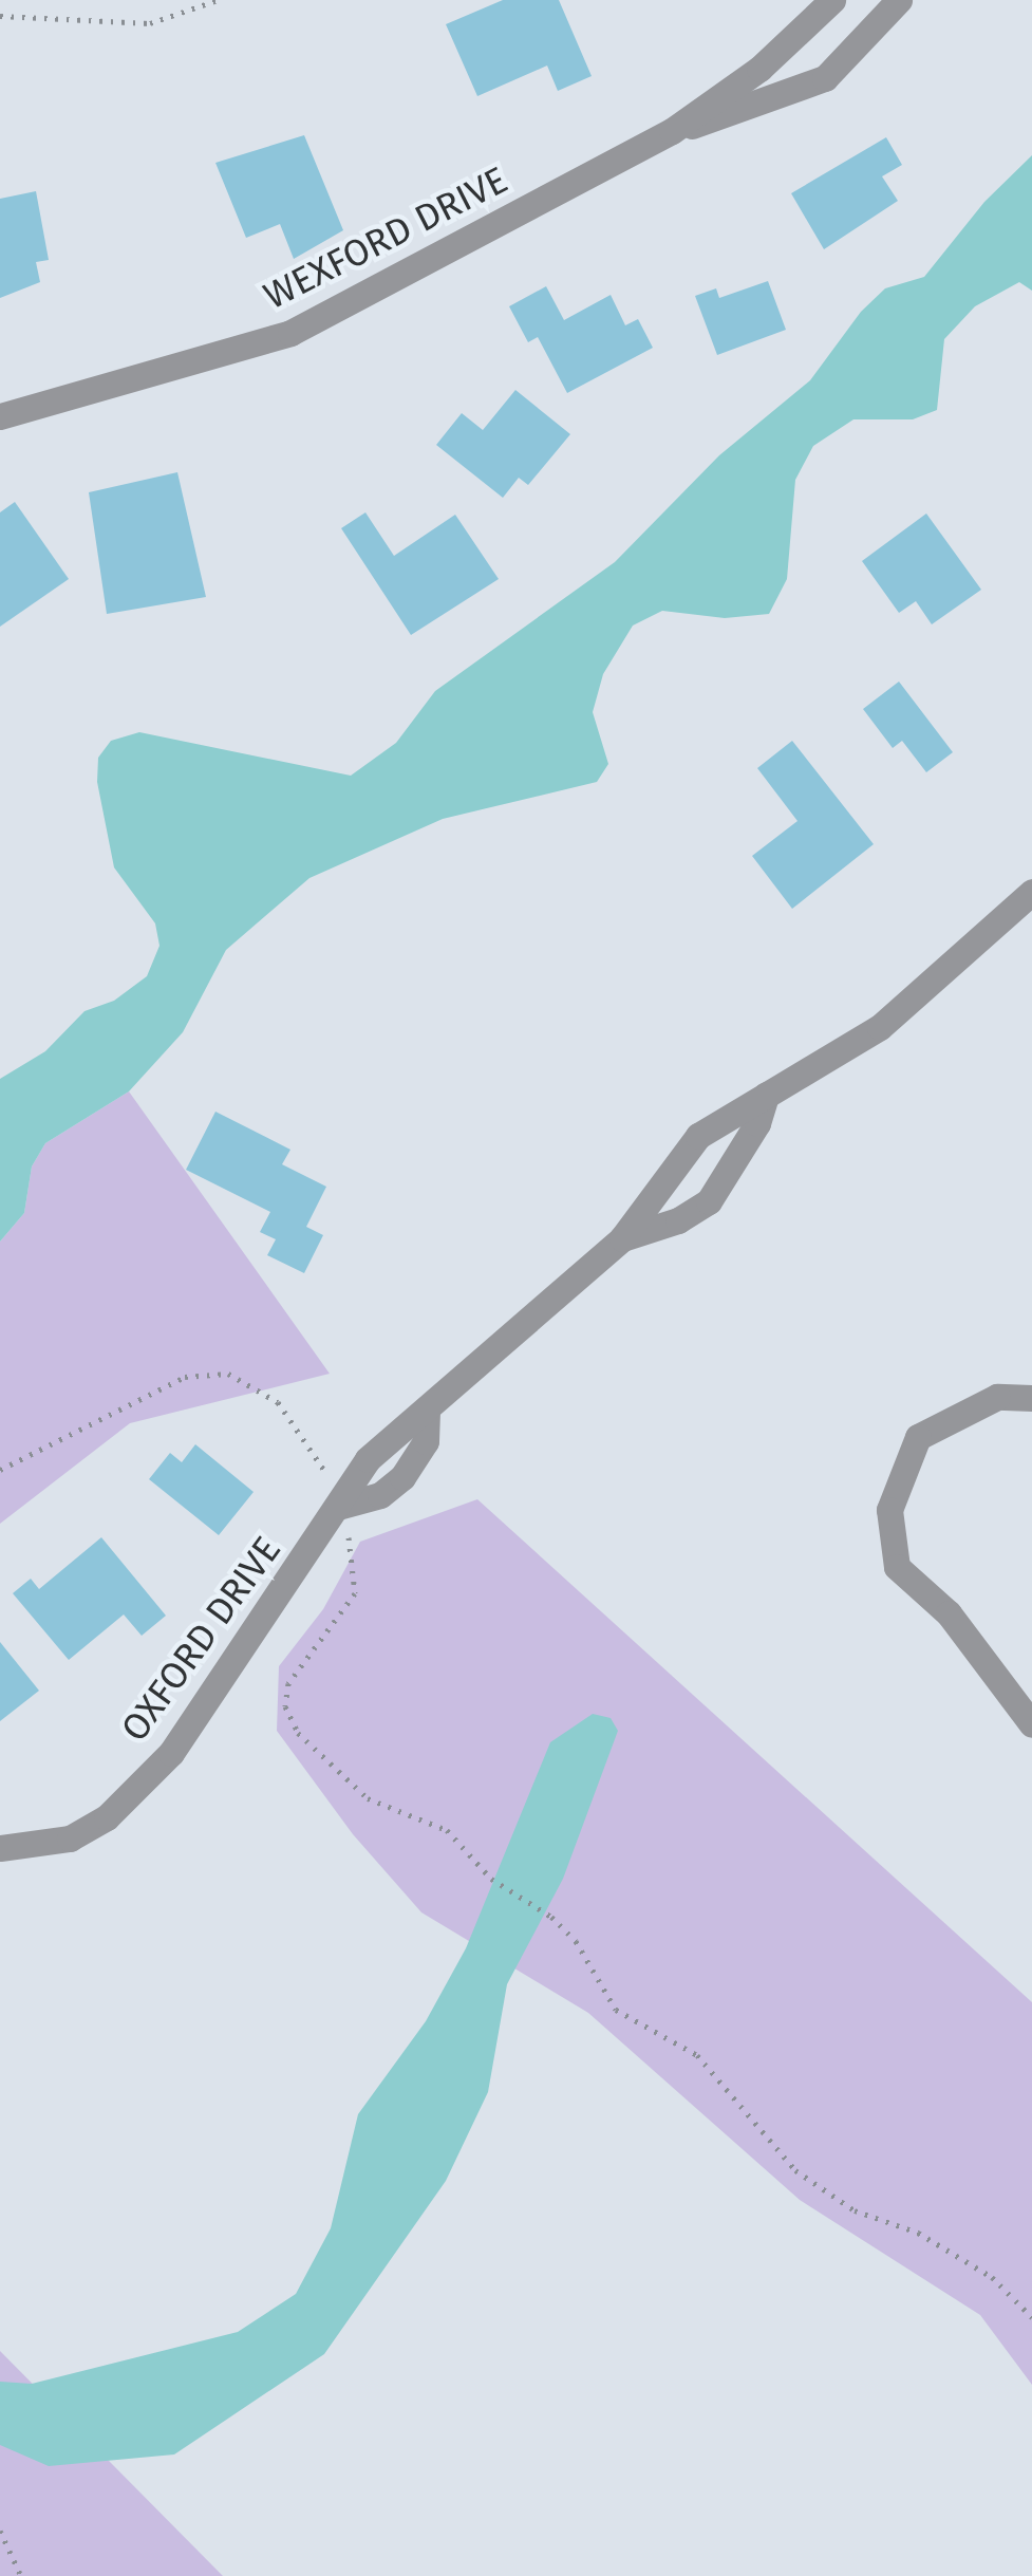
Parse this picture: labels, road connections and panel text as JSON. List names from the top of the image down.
{
  "streets": {
    "street": ["WEXFORD DRIVE", "OXFORD DRIVE"]
  }
}
